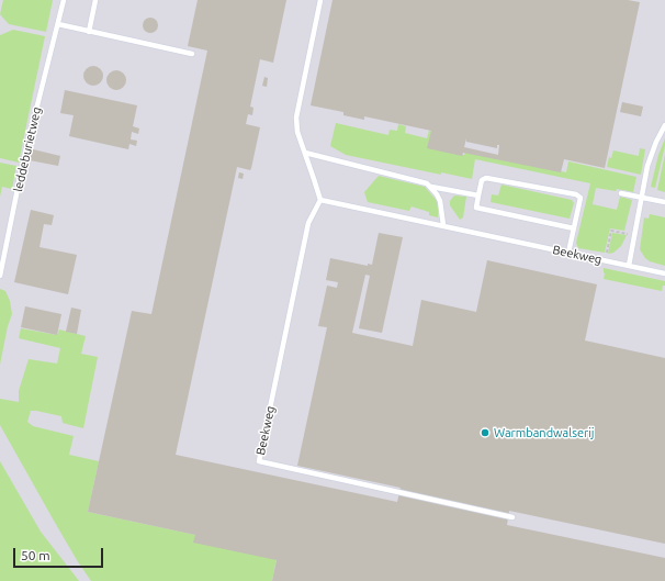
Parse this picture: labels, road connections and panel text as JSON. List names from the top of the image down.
{
  "streets": {
    "lane": ["leddeburietweg", "Beekweg"]
  },
  "places": ["Warmbandwalserij"],
  "scale_bar": "50 m"
}
